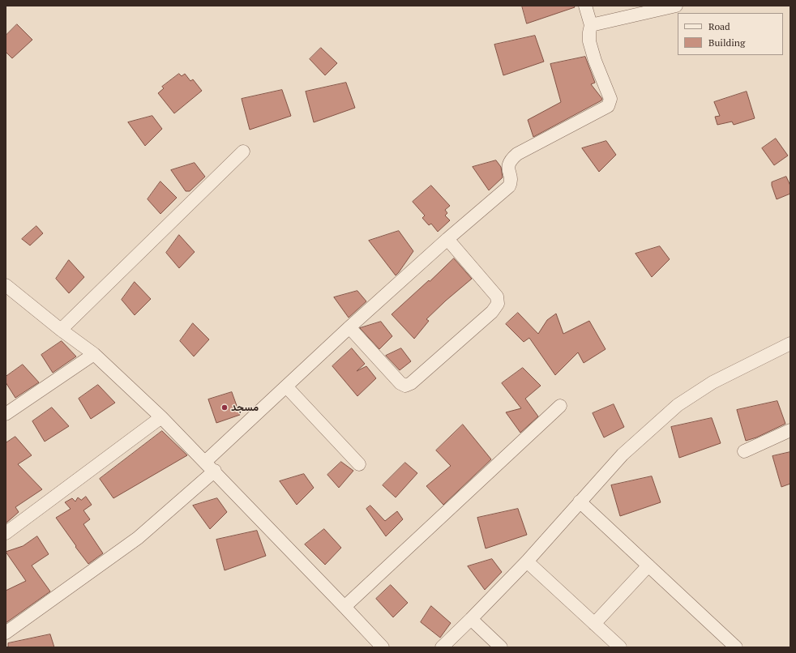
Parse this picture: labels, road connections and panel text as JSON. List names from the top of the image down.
{
  "places": ["مسجد"],
  "legend": ["Road", "Building"]
}
